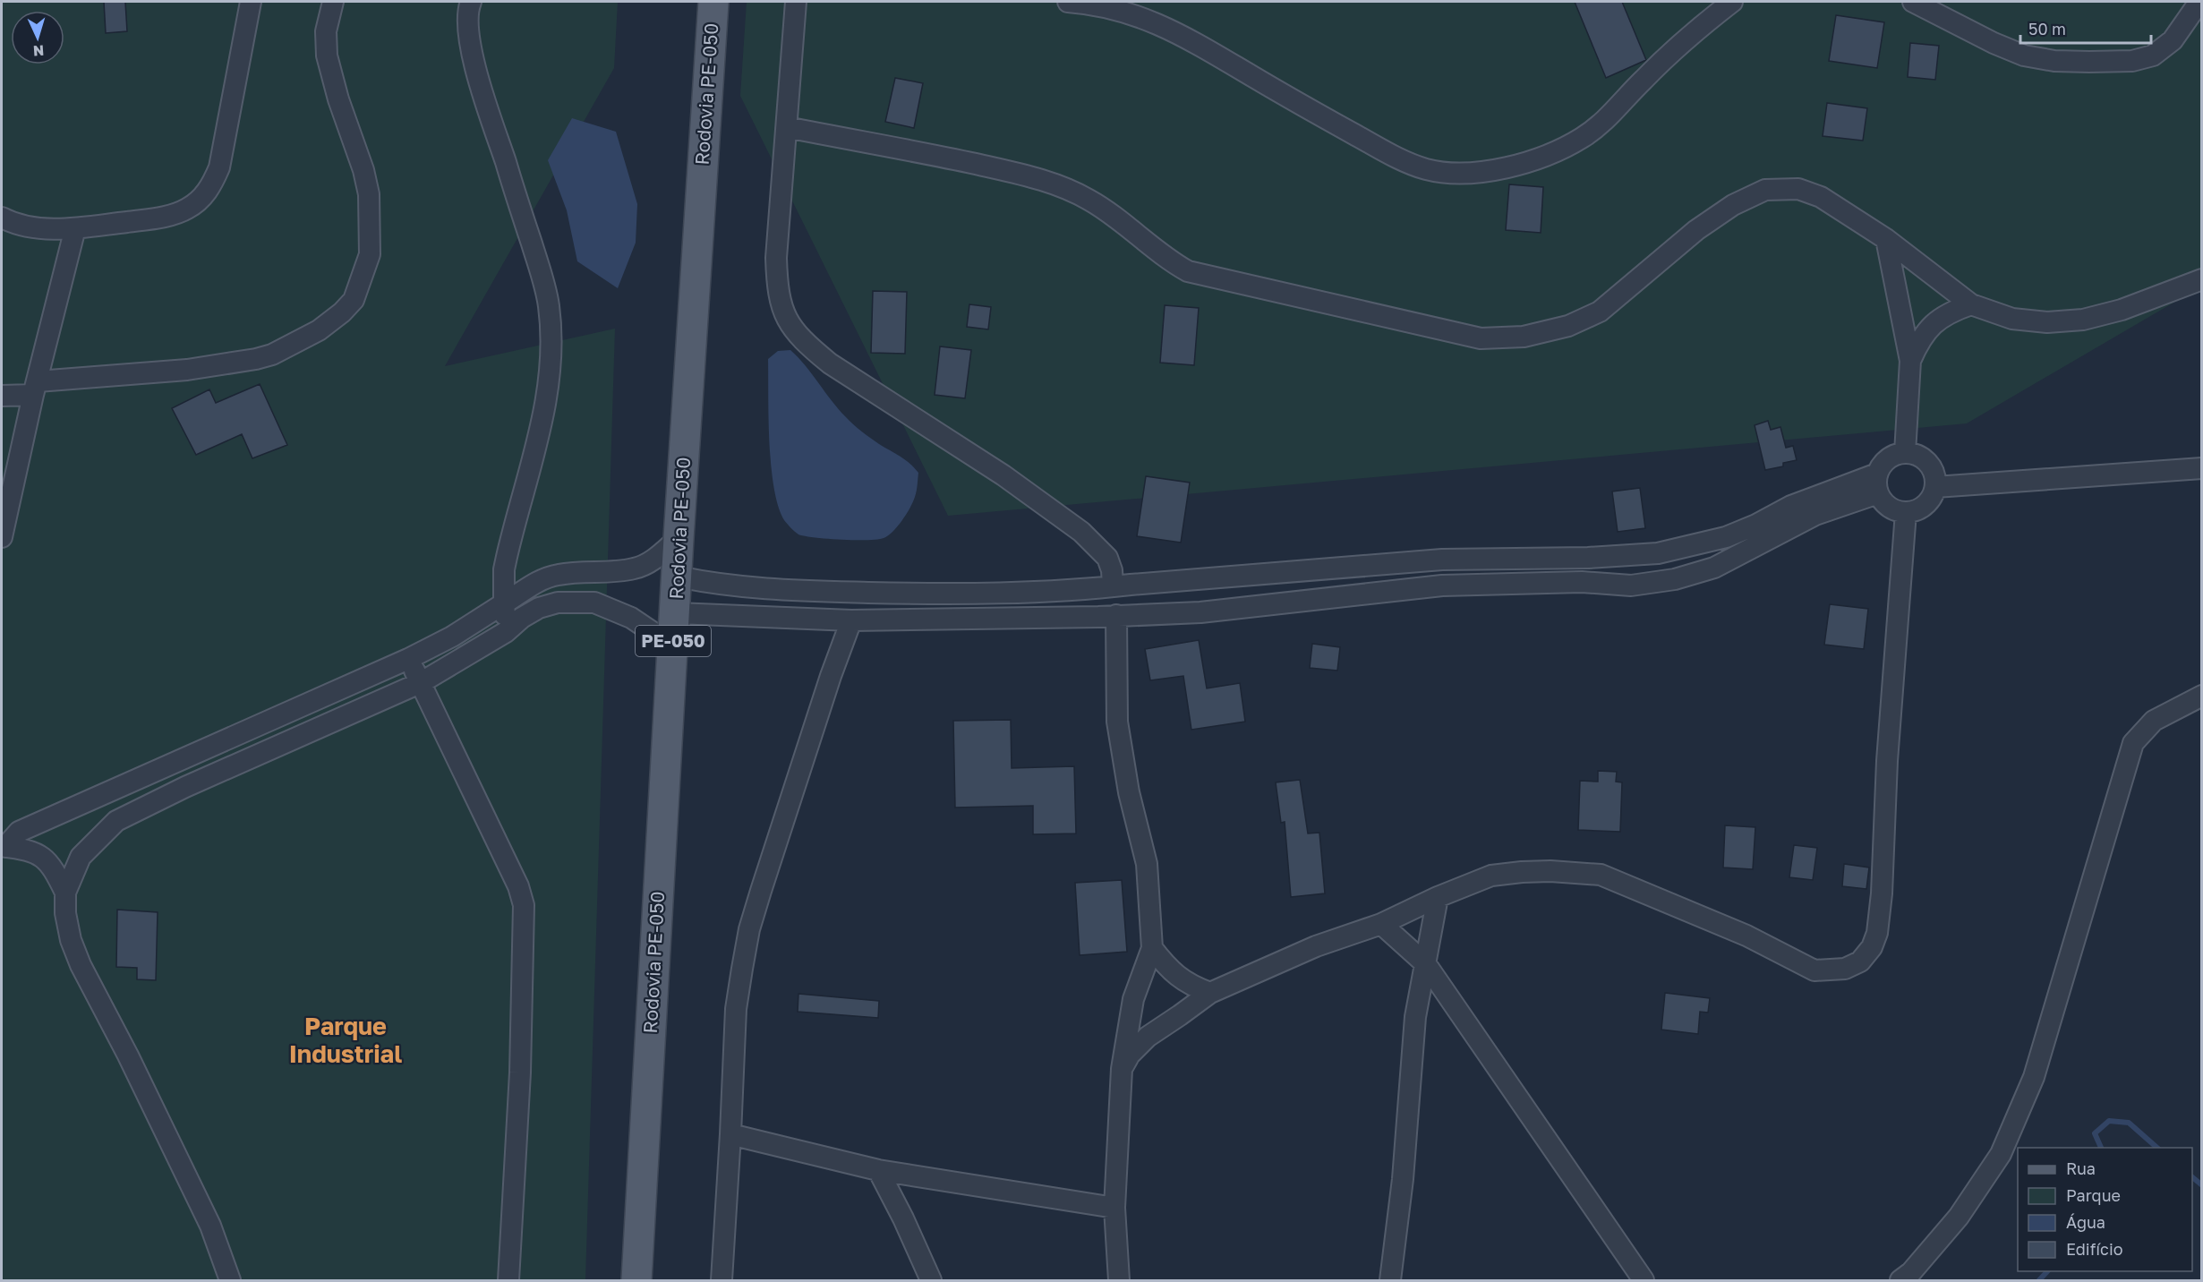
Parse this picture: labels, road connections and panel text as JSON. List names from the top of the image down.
{
  "streets": {
    "main road": ["Rodovia PE-050", "PE-050"]
  },
  "districts": ["Parque Industrial"],
  "legend": [
    "Rua",
    "Parque",
    "Água",
    "Edifício"
  ],
  "scale_bar": "50 m",
  "north": "bottom"
}
